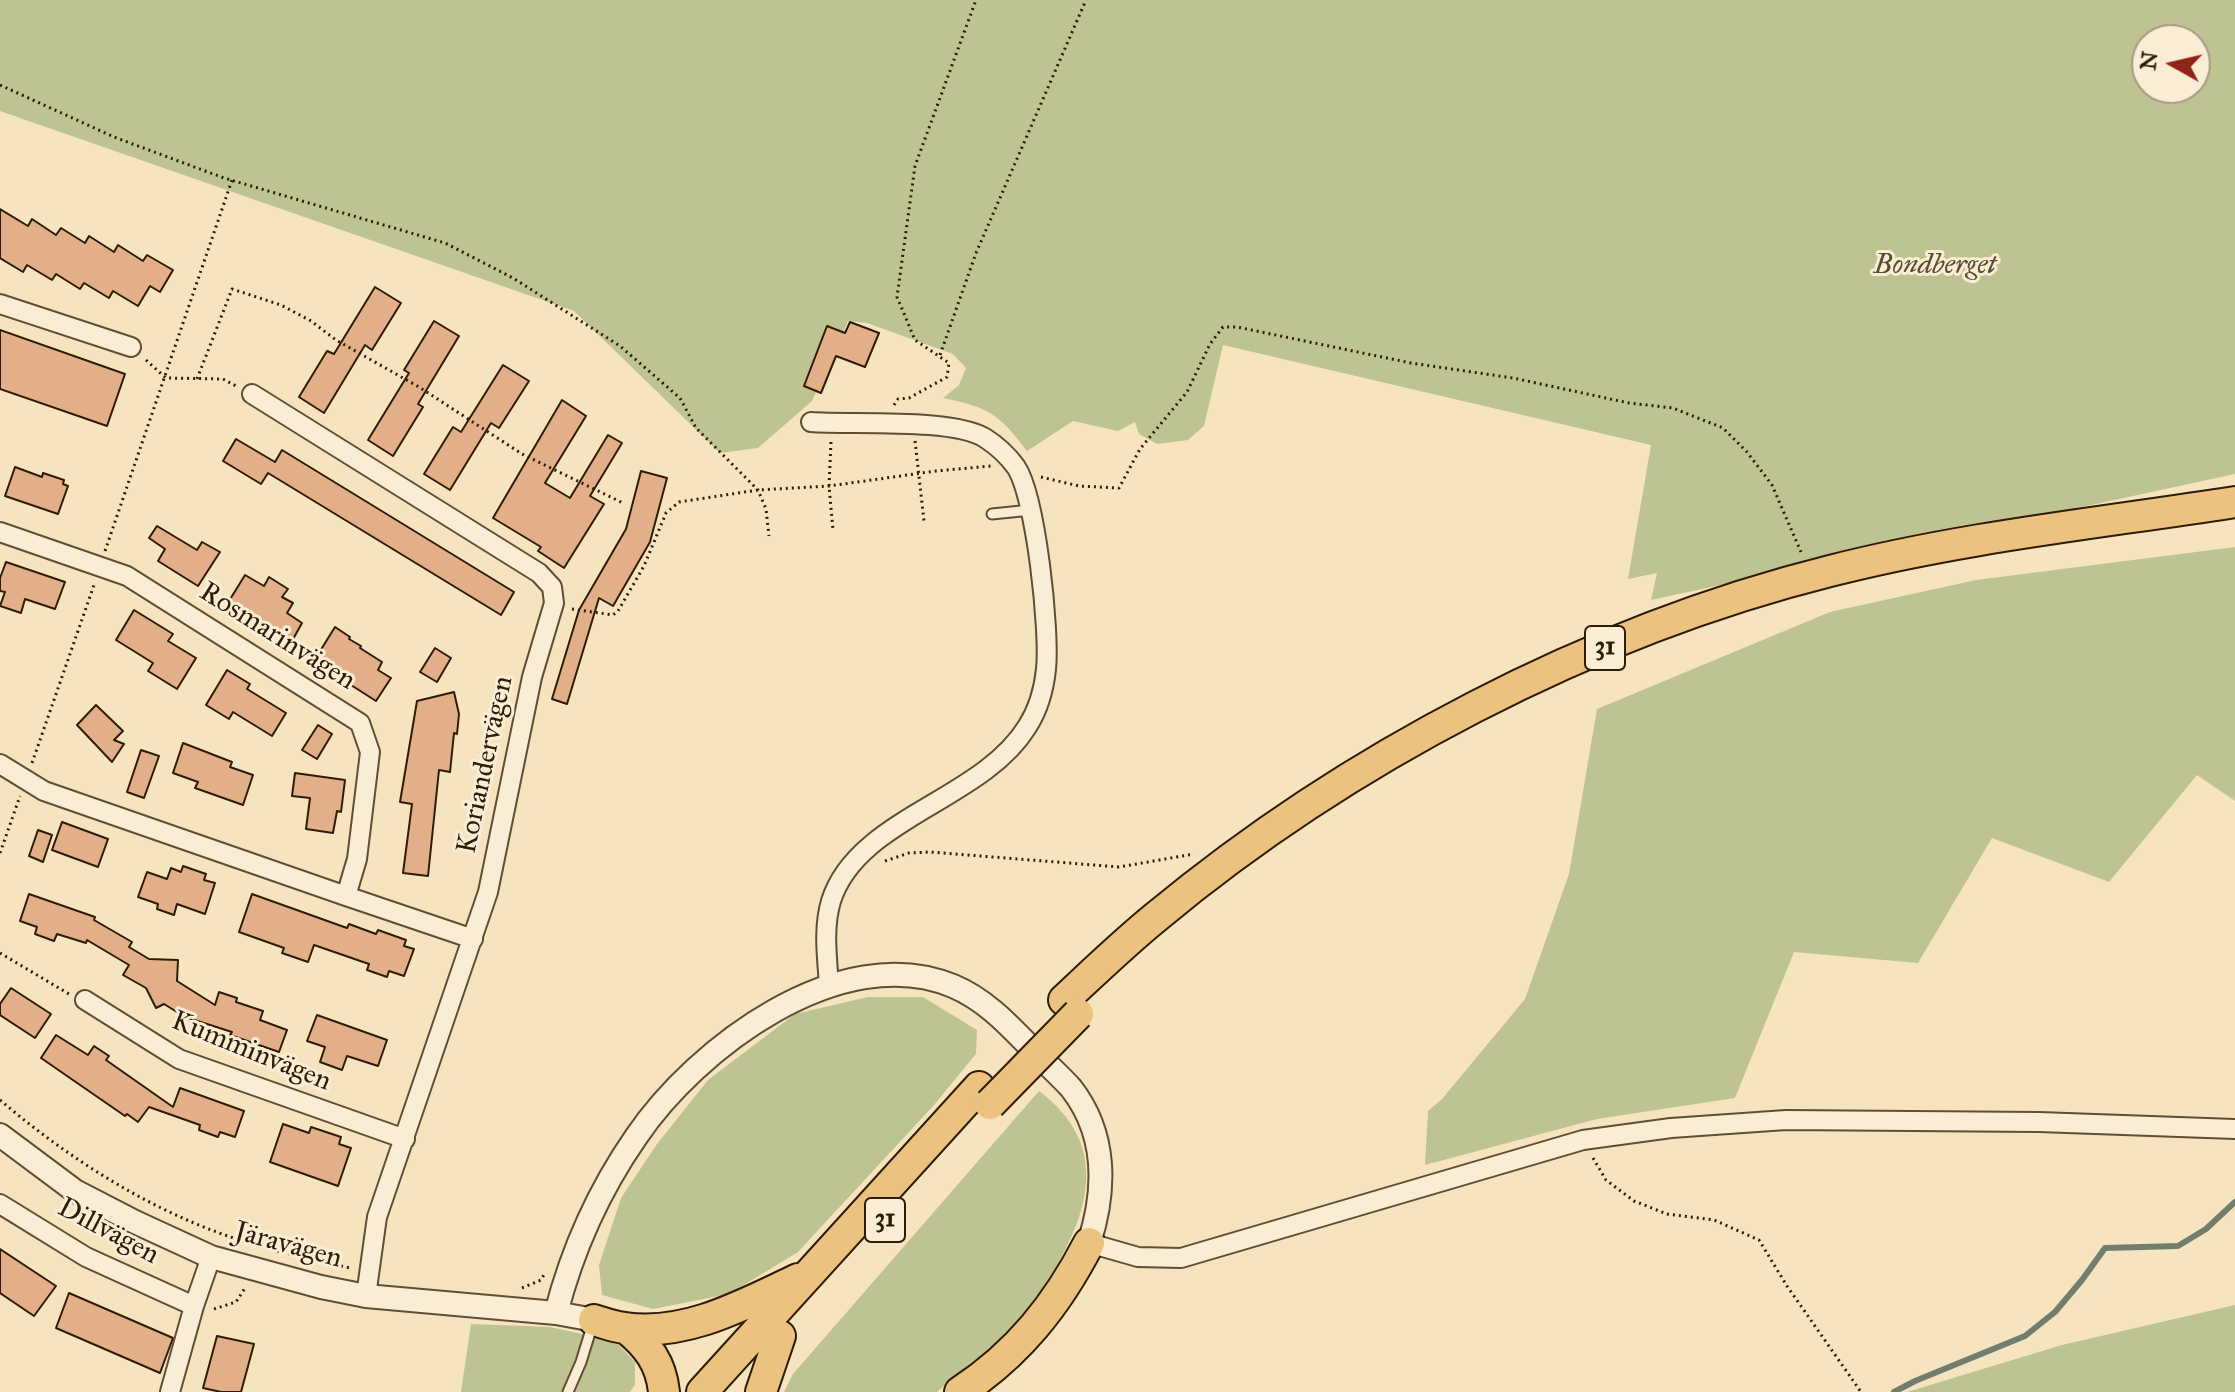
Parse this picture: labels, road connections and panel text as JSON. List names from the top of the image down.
{
  "streets": {
    "highway": ["31"],
    "street": [
      "Rosmarinvägen",
      "Koriandervägen",
      "Kumminvägen",
      "Dillvägen",
      "Järavägen"
    ]
  },
  "crossings": [
    ["Koriandervägen", "Kumminvägen"],
    ["Koriandervägen", "Järavägen"]
  ],
  "parks": ["Bondberget"],
  "north": "left"
}
